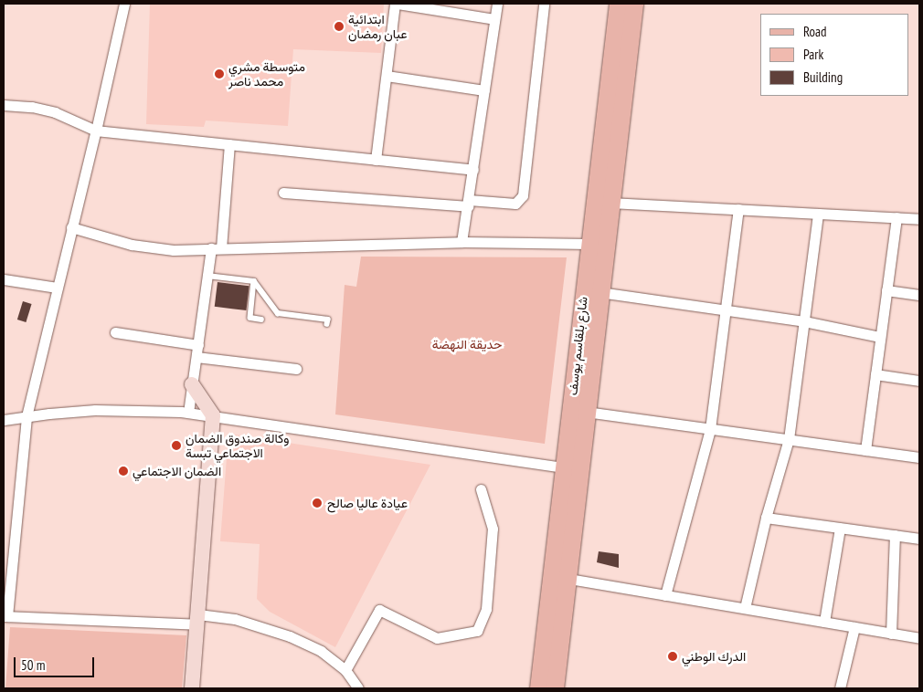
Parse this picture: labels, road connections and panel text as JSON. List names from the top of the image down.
{
  "streets": {
    "main road": ["شارع بلقاسم يوسف"]
  },
  "parks": ["حديقة النهضة"],
  "places": [
    "ابتدائية عبان رمضان",
    "متوسطة مشري محمد ناصر",
    "وكالة صندوق الضمان الاجتماعي تبسة",
    "الضمان الاجتماعي",
    "عيادة عاليا صالح",
    "الدرك الوطني"
  ],
  "legend": ["Road", "Park", "Building"],
  "scale_bar": "50 m"
}
